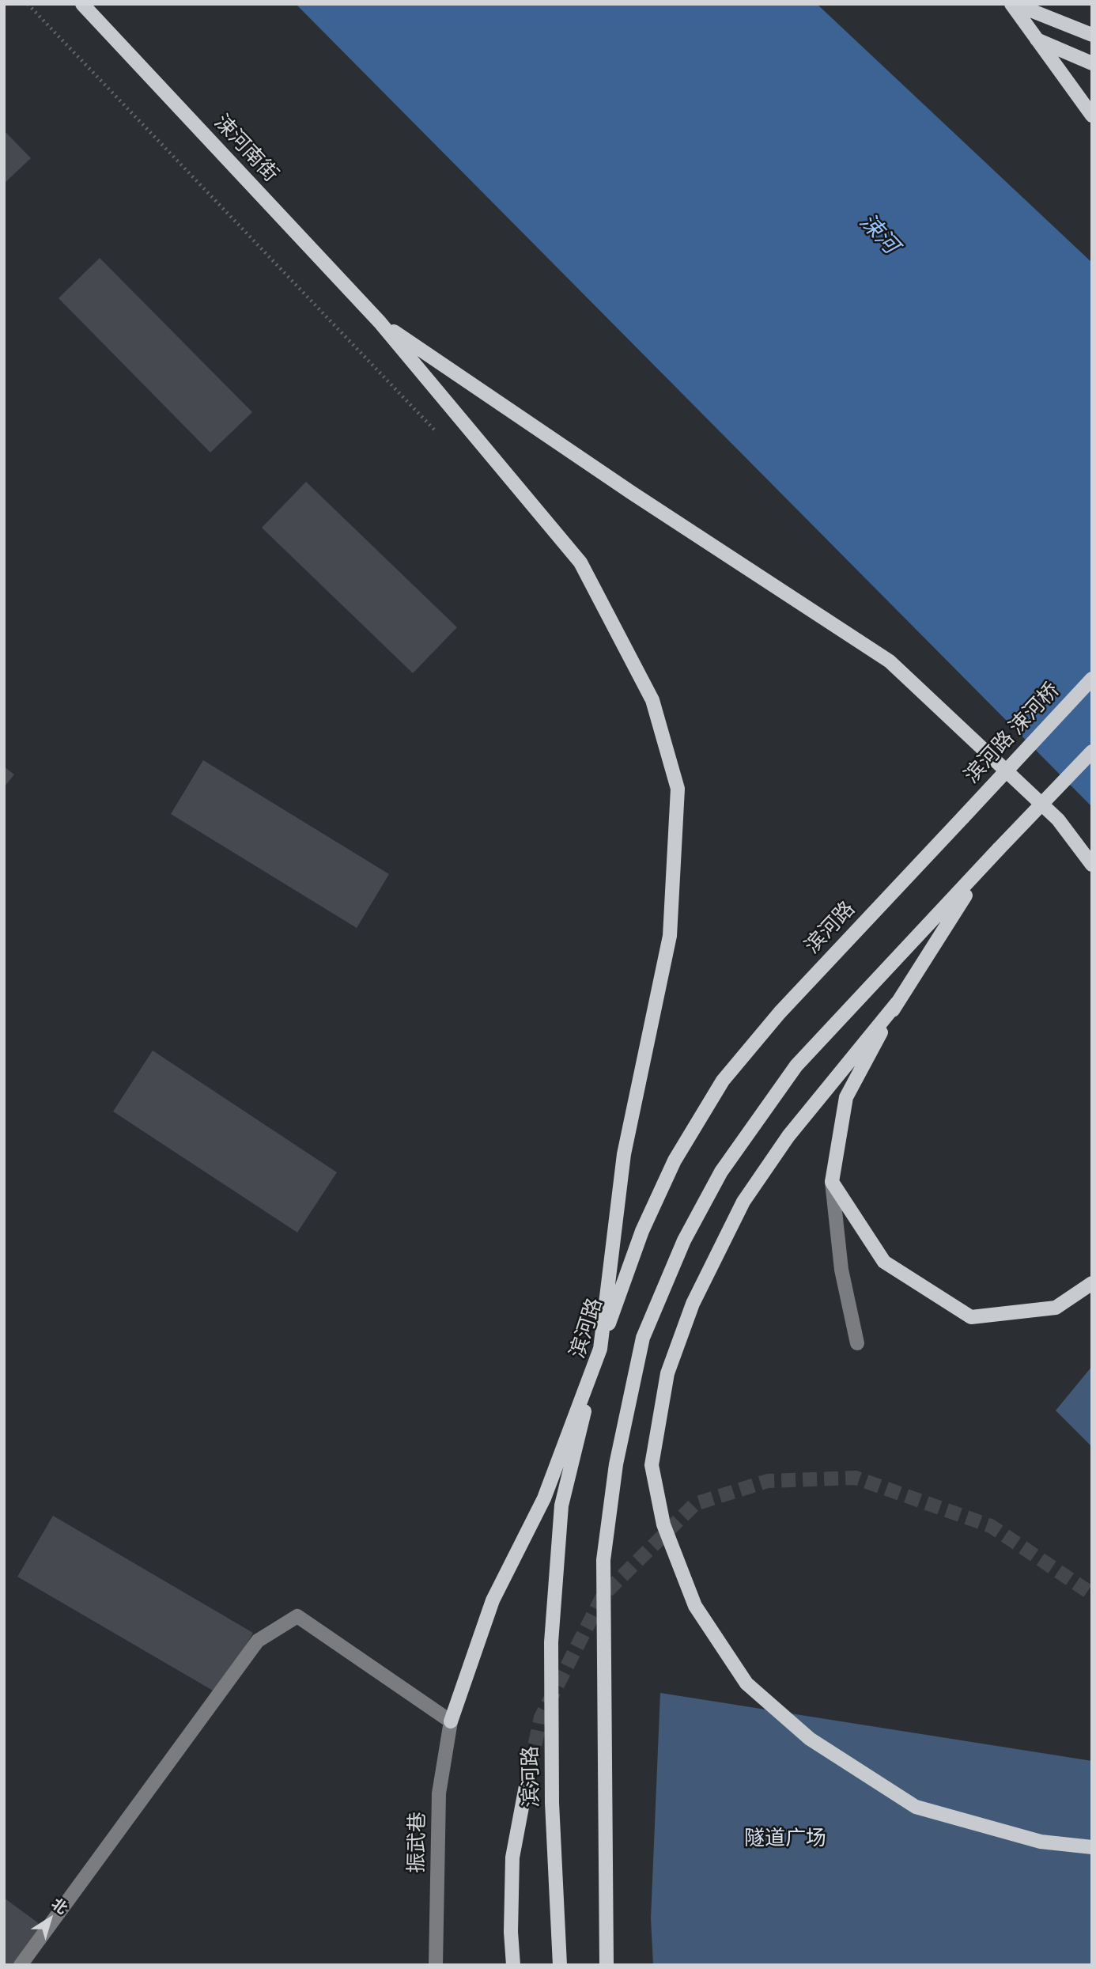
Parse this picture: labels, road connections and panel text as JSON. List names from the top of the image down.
{
  "streets": {
    "main road": ["涑河南街", "滨河路 涑河桥", "滨河路"],
    "street": ["振武巷"]
  },
  "crossings": [
    ["滨河路 涑河桥", "滨河路"]
  ],
  "water": ["涑河"],
  "parks": ["隧道广场"],
  "north": "top right"
}
